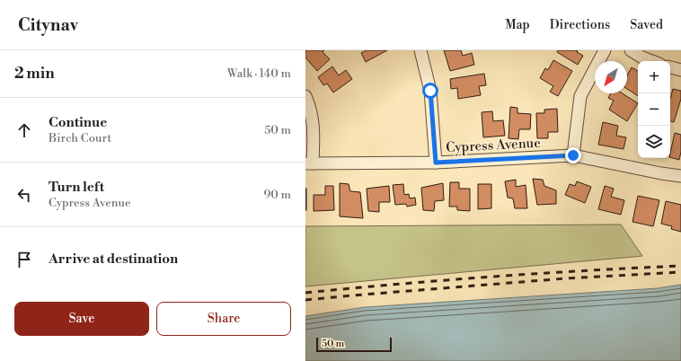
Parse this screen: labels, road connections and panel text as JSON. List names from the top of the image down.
{
  "streets": {
    "street": ["Cypress Avenue"]
  },
  "scale_bar": "50 m",
  "north": "bottom left",
  "page": {
    "header": "Citynav",
    "nav": ["Map", "Directions", "Saved"],
    "heading": ["2 min", "Walk · 140 m"],
    "map_buttons": ["+", "−"],
    "list": [
      ["Continue", "Birch Court", "50 m"],
      ["Turn left", "Cypress Avenue", "90 m"],
      "Arrive at destination"
    ],
    "buttons": ["Save", "Share"],
    "scale": "50 m"
  }
}
